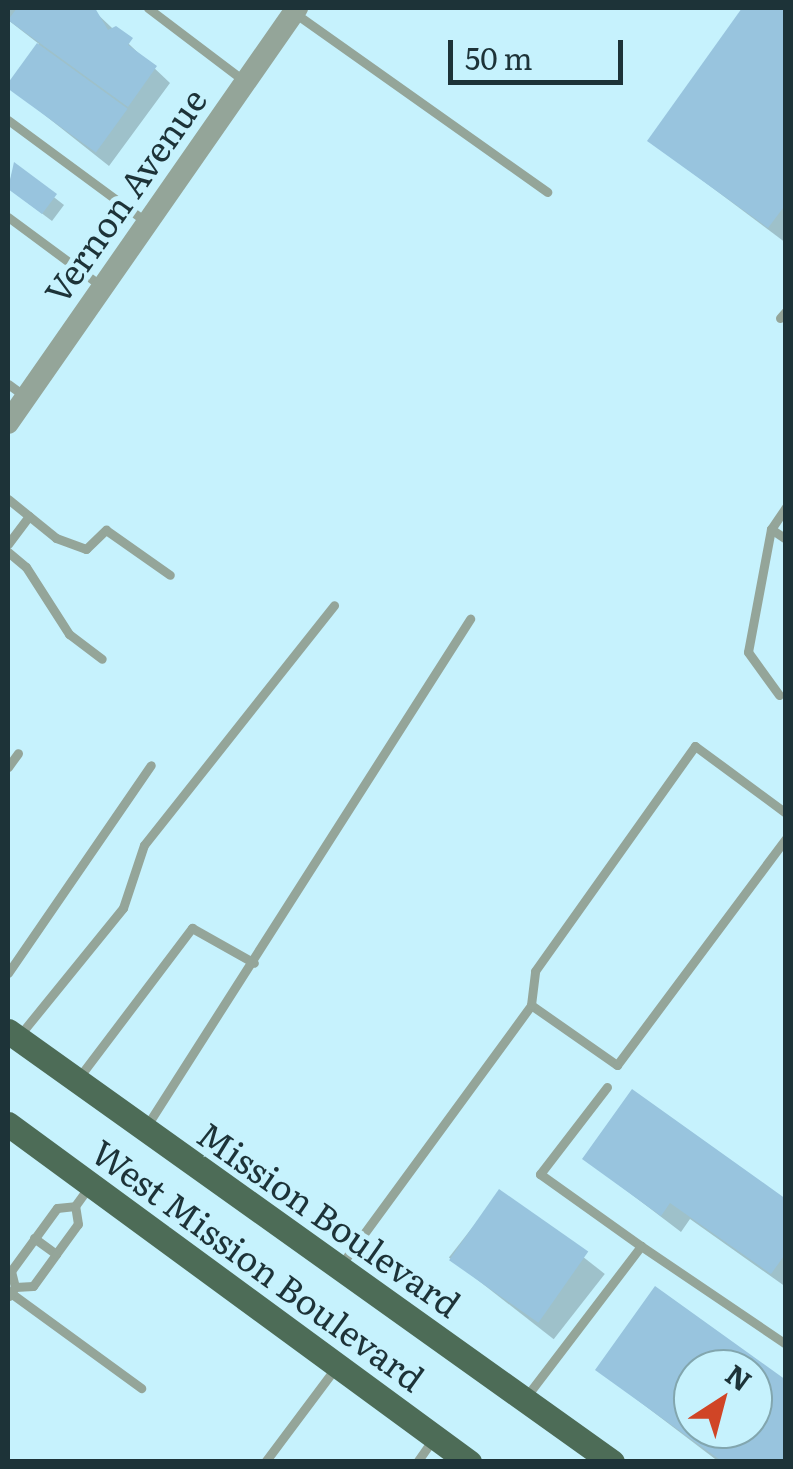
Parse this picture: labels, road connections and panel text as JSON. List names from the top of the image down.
{
  "streets": {
    "main road": ["Mission Boulevard", "West Mission Boulevard"],
    "street": ["Vernon Avenue"]
  },
  "scale_bar": "50 m",
  "north": "top right"
}
